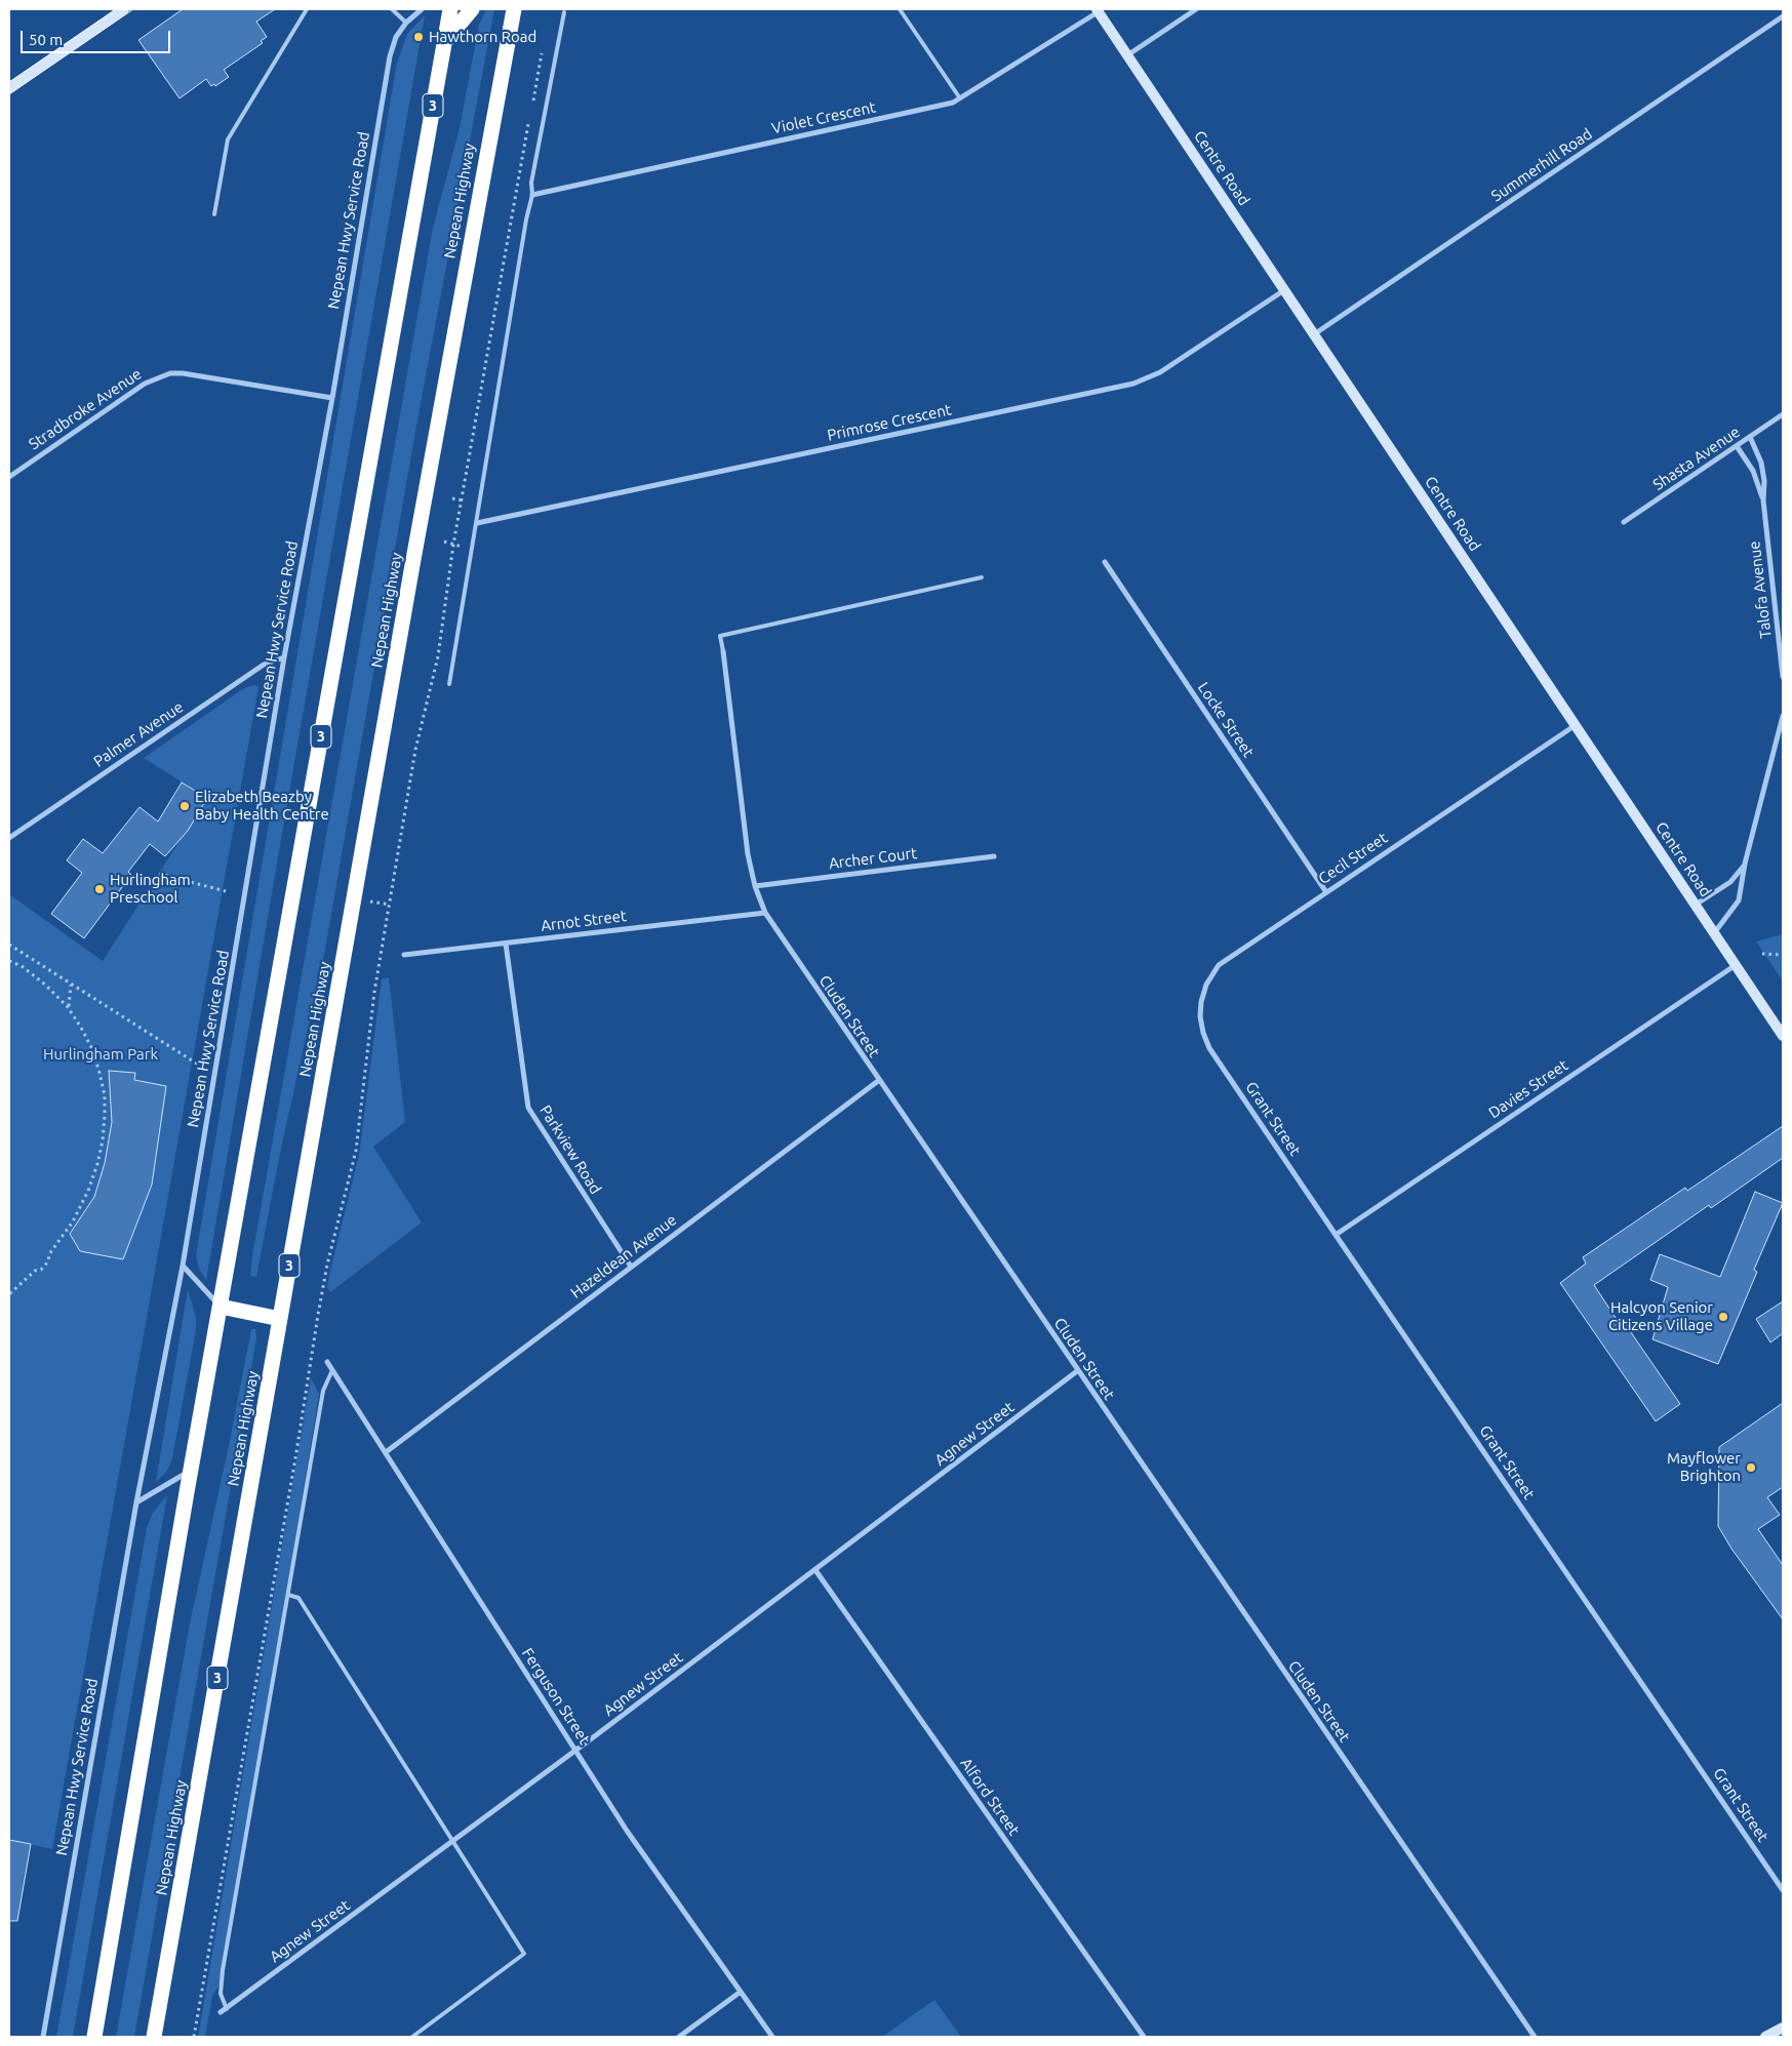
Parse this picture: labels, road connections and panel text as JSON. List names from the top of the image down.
{
  "streets": {
    "highway": ["3", "Nepean Highway"],
    "main road": ["Centre Road"],
    "street": [
      "Violet Crescent",
      "Summerhill Road",
      "Nepean Hwy Service Road",
      "Stradbroke Avenue",
      "Primrose Crescent",
      "Shasta Avenue",
      "Talofa Avenue",
      "Locke Street",
      "Palmer Avenue",
      "Archer Court",
      "Cecil Street",
      "Arnot Street",
      "Cluden Street",
      "Davies Street",
      "Grant Street",
      "Parkview Road",
      "Hazeldean Avenue",
      "Agnew Street",
      "Ferguson Street",
      "Alford Street"
    ]
  },
  "crossings": [
    ["Violet Crescent", "Centre Road"],
    ["Summerhill Road", "Centre Road"],
    ["Centre Road", "Primrose Crescent"],
    ["Centre Road", "Cecil Street"],
    ["Centre Road", "Davies Street"],
    ["Nepean Hwy Service Road", "Stradbroke Avenue"],
    ["Nepean Hwy Service Road", "Palmer Avenue"],
    ["Shasta Avenue", "Talofa Avenue"],
    ["Locke Street", "Cecil Street"],
    ["Archer Court", "Cluden Street"],
    ["Cecil Street", "Grant Street"],
    ["Arnot Street", "Cluden Street"],
    ["Arnot Street", "Parkview Road"],
    ["Cluden Street", "Hazeldean Avenue"],
    ["Cluden Street", "Agnew Street"],
    ["Davies Street", "Grant Street"],
    ["Parkview Road", "Hazeldean Avenue"],
    ["Hazeldean Avenue", "Ferguson Street"],
    ["Agnew Street", "Ferguson Street"],
    ["Agnew Street", "Alford Street"]
  ],
  "parks": ["Hurlingham Park"],
  "places": [
    "Hawthorn Road",
    "Elizabeth Beazby Baby Health Centre",
    "Hurlingham Preschool",
    "Halcyon Senior Citizens Village",
    "Mayflower Brighton"
  ],
  "scale_bar": "50 m"
}
